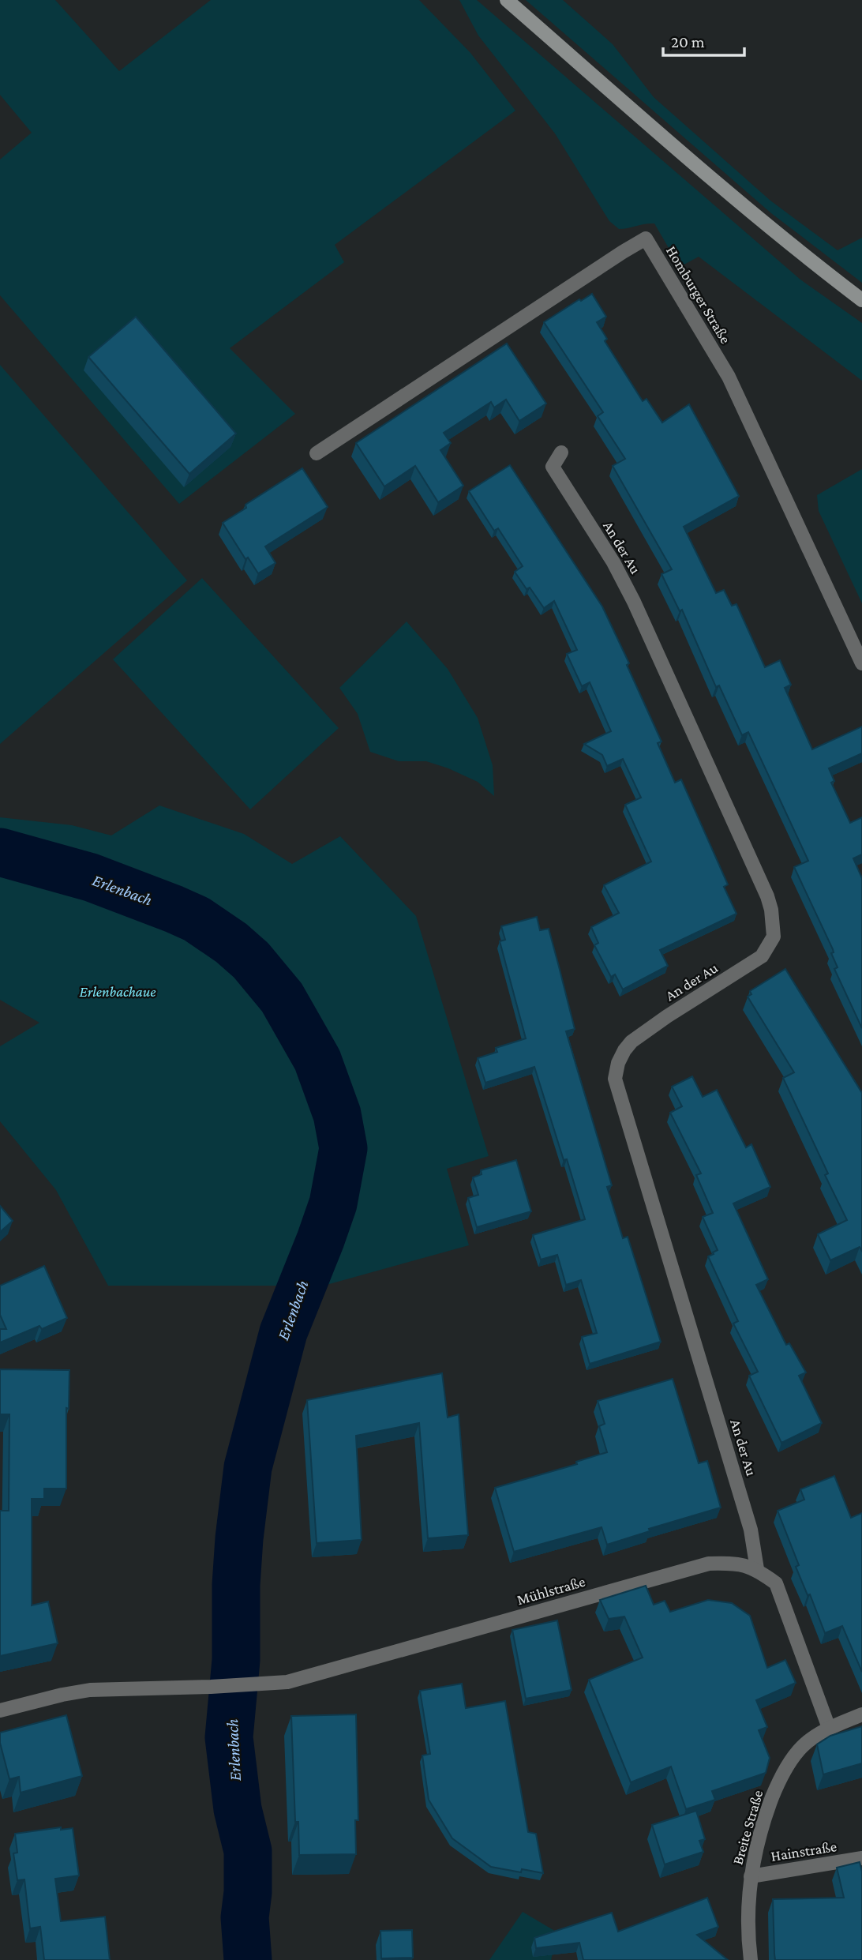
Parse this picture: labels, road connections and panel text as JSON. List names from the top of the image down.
{
  "streets": {
    "street": [
      "Homburger Straße",
      "An der Au",
      "Mühlstraße",
      "Breite Straße",
      "Hainstraße"
    ]
  },
  "crossings": [
    ["An der Au", "Mühlstraße"],
    ["Mühlstraße", "Breite Straße"],
    ["Breite Straße", "Hainstraße"]
  ],
  "water": ["Erlenbach"],
  "parks": ["Erlenbachaue"],
  "scale_bar": "20 m"
}
